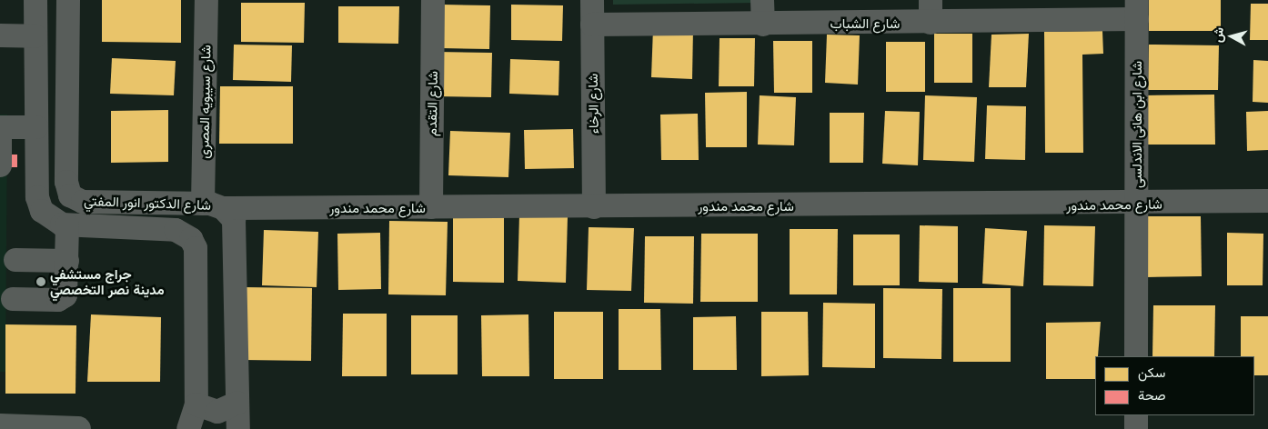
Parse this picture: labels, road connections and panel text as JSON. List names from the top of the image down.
{
  "streets": {
    "street": [
      "شارع الشباب",
      "شارع سيبويه المصرى",
      "شارع التقدم",
      "شارع الرخاء",
      "شارع ابن هانى الاندلسى",
      "شارع الدكتور انور المفتي",
      "شارع محمد مندور"
    ]
  },
  "crossings": [
    ["شارع الشباب", "شارع الرخاء"],
    ["شارع الشباب", "شارع ابن هانى الاندلسى"],
    ["شارع سيبويه المصرى", "شارع الدكتور انور المفتي"],
    ["شارع سيبويه المصرى", "شارع محمد مندور"],
    ["شارع التقدم", "شارع محمد مندور"],
    ["شارع الرخاء", "شارع محمد مندور"],
    ["شارع ابن هانى الاندلسى", "شارع محمد مندور"],
    ["شارع الدكتور انور المفتي", "شارع محمد مندور"]
  ],
  "places": ["جراج مستشفي مدينة نصر التخصصي"],
  "legend": ["سكن", "صحة"],
  "north": "left"
}
